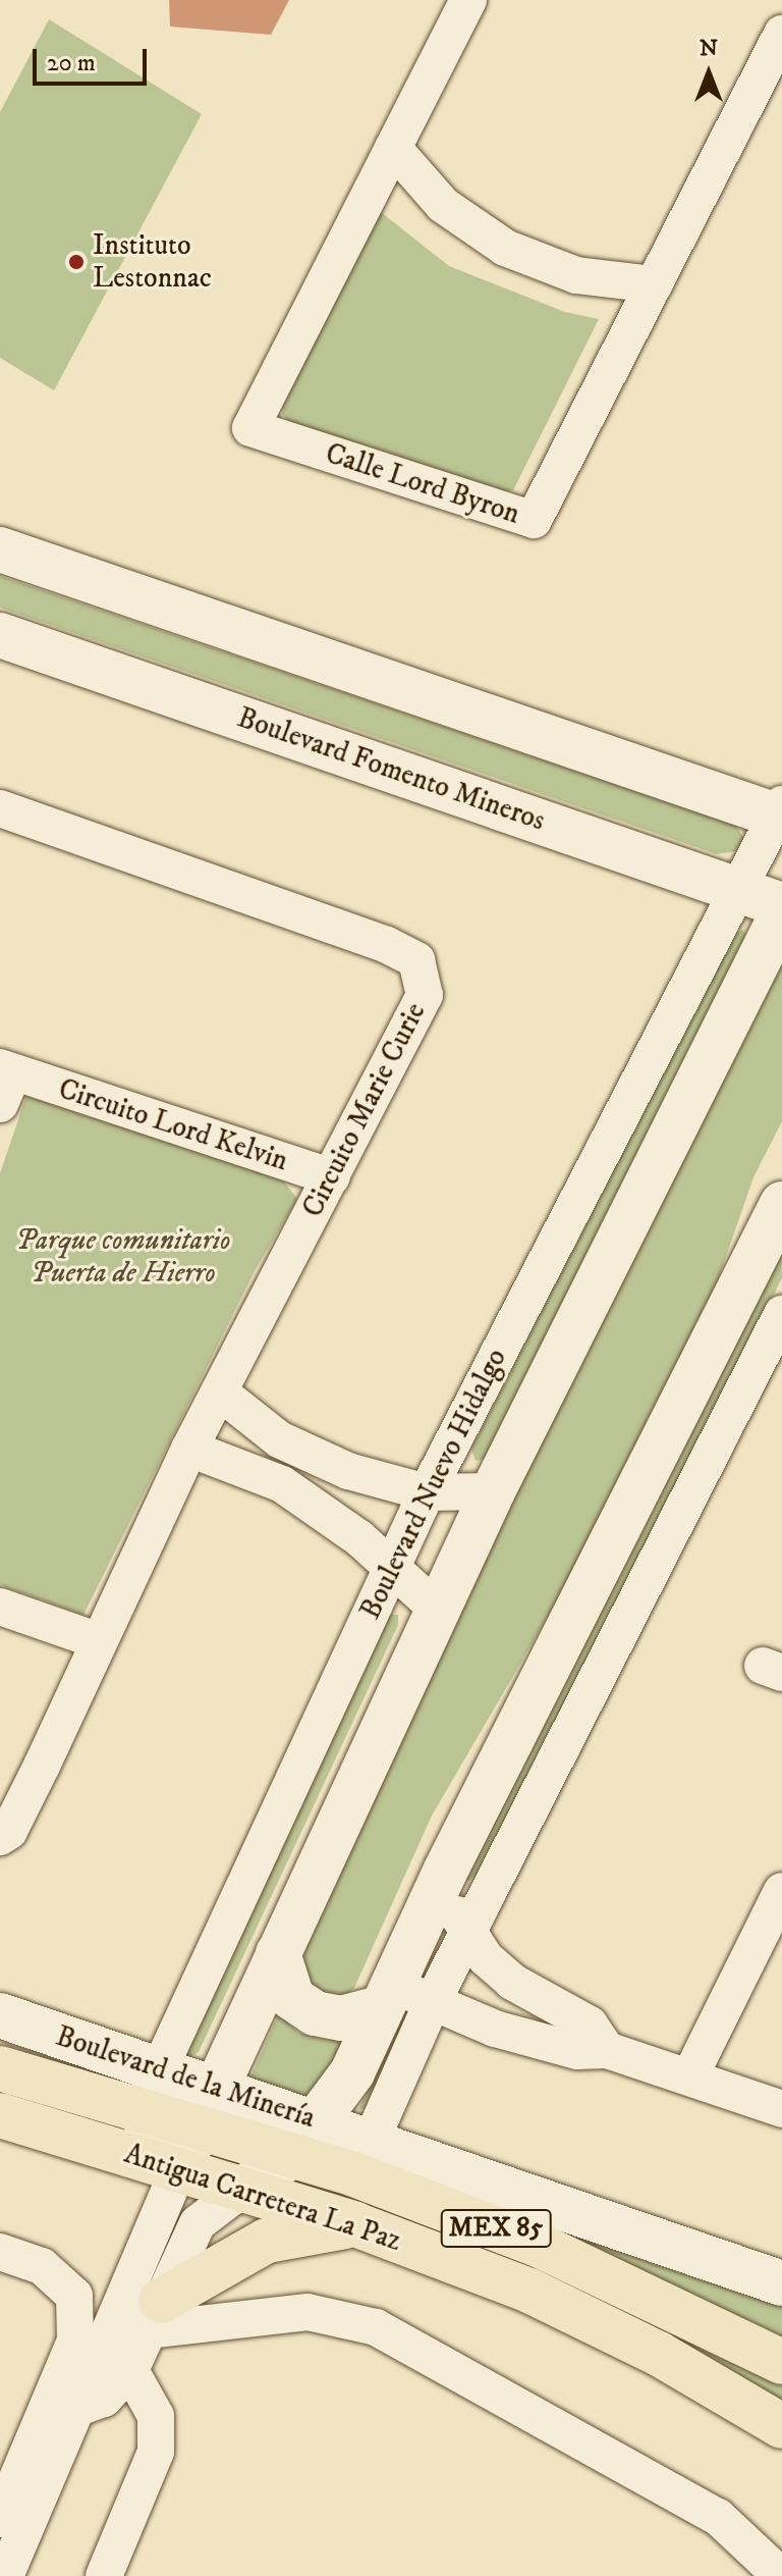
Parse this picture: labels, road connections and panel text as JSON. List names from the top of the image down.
{
  "streets": {
    "main road": ["Antigua Carretera La Paz", "MEX 85"],
    "street": [
      "Calle Lord Byron",
      "Boulevard Fomento Mineros",
      "Circuito Marie Curie",
      "Circuito Lord Kelvin",
      "Boulevard Nuevo Hidalgo",
      "Boulevard de la Minería"
    ]
  },
  "crossings": [
    ["Boulevard Fomento Mineros", "Boulevard Nuevo Hidalgo"],
    ["Circuito Marie Curie", "Circuito Lord Kelvin"],
    ["Boulevard Nuevo Hidalgo", "Boulevard de la Minería"],
    ["Boulevard Nuevo Hidalgo", "Antigua Carretera La Paz"]
  ],
  "parks": ["Parque comunitario Puerta de Hierro"],
  "places": ["Instituto Lestonnac"],
  "scale_bar": "20 m",
  "north": "top"
}
